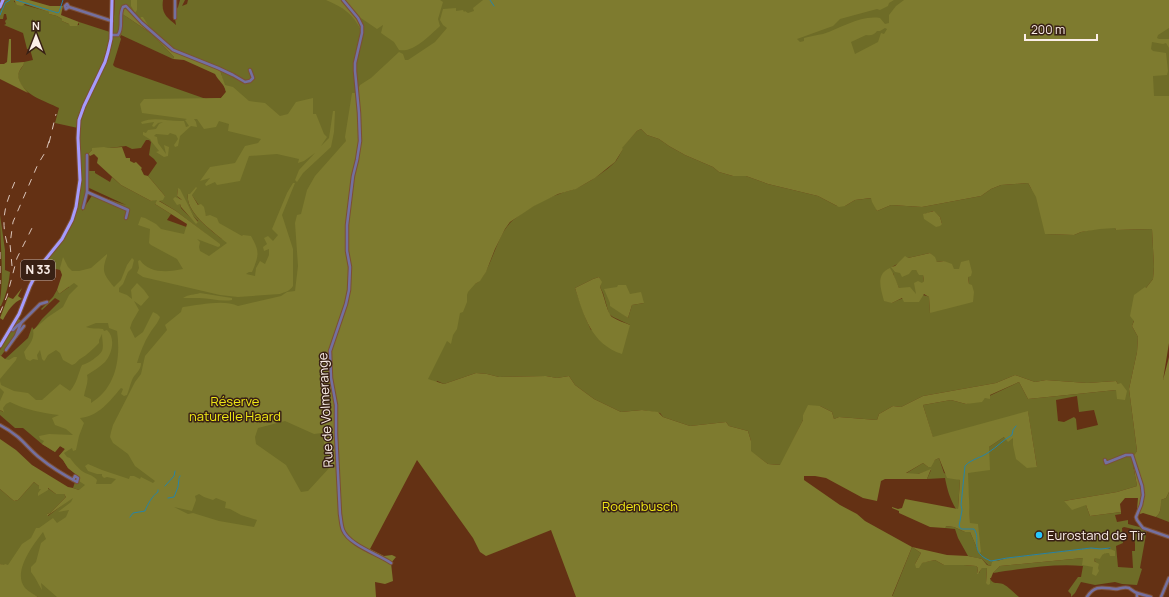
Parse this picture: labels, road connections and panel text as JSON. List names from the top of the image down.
{
  "streets": {
    "main road": ["N 33"],
    "street": ["Rue de Volmerange"]
  },
  "parks": ["Réserve naturelle Haard", "Rodenbusch"],
  "places": ["Eurostand de Tir"],
  "scale_bar": "200 m",
  "north": "top"
}
